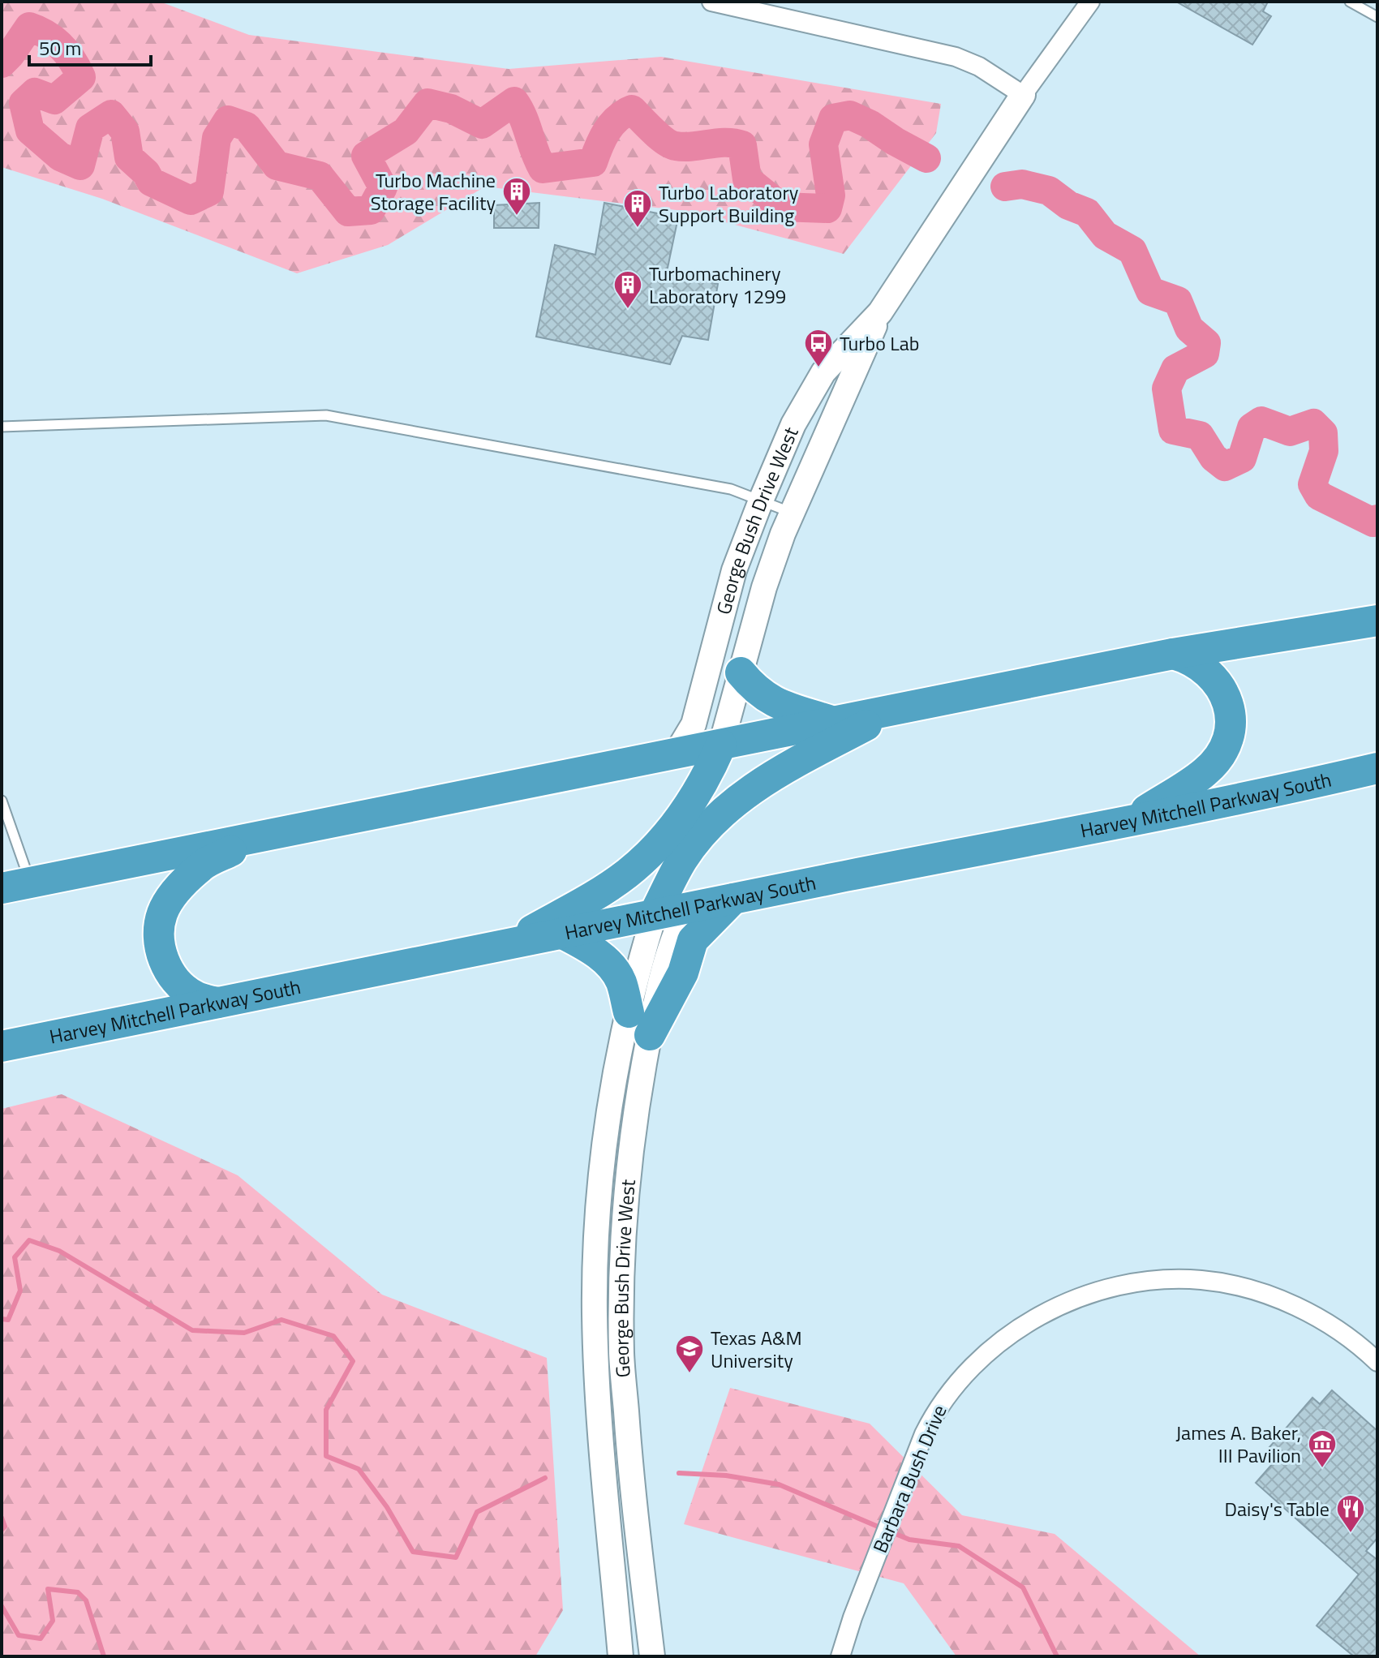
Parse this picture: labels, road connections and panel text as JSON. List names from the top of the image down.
{
  "streets": {
    "highway": ["Harvey Mitchell Parkway South"],
    "main road": ["George Bush Drive West"],
    "street": ["Barbara Bush Drive"]
  },
  "crossings": [
    ["George Bush Drive West", "Harvey Mitchell Parkway South"]
  ],
  "places": {
    "building": ["Turbo Machine Storage Facility", "Turbo Laboratory Support Building", "Turbomachinery Laboratory 1299"],
    "bus stop": ["Turbo Lab"],
    "school or university": ["Texas A&M University"],
    "museum": ["James A. Baker, III Pavilion"],
    "restaurant": ["Daisy's Table"]
  },
  "scale_bar": "50 m"
}
